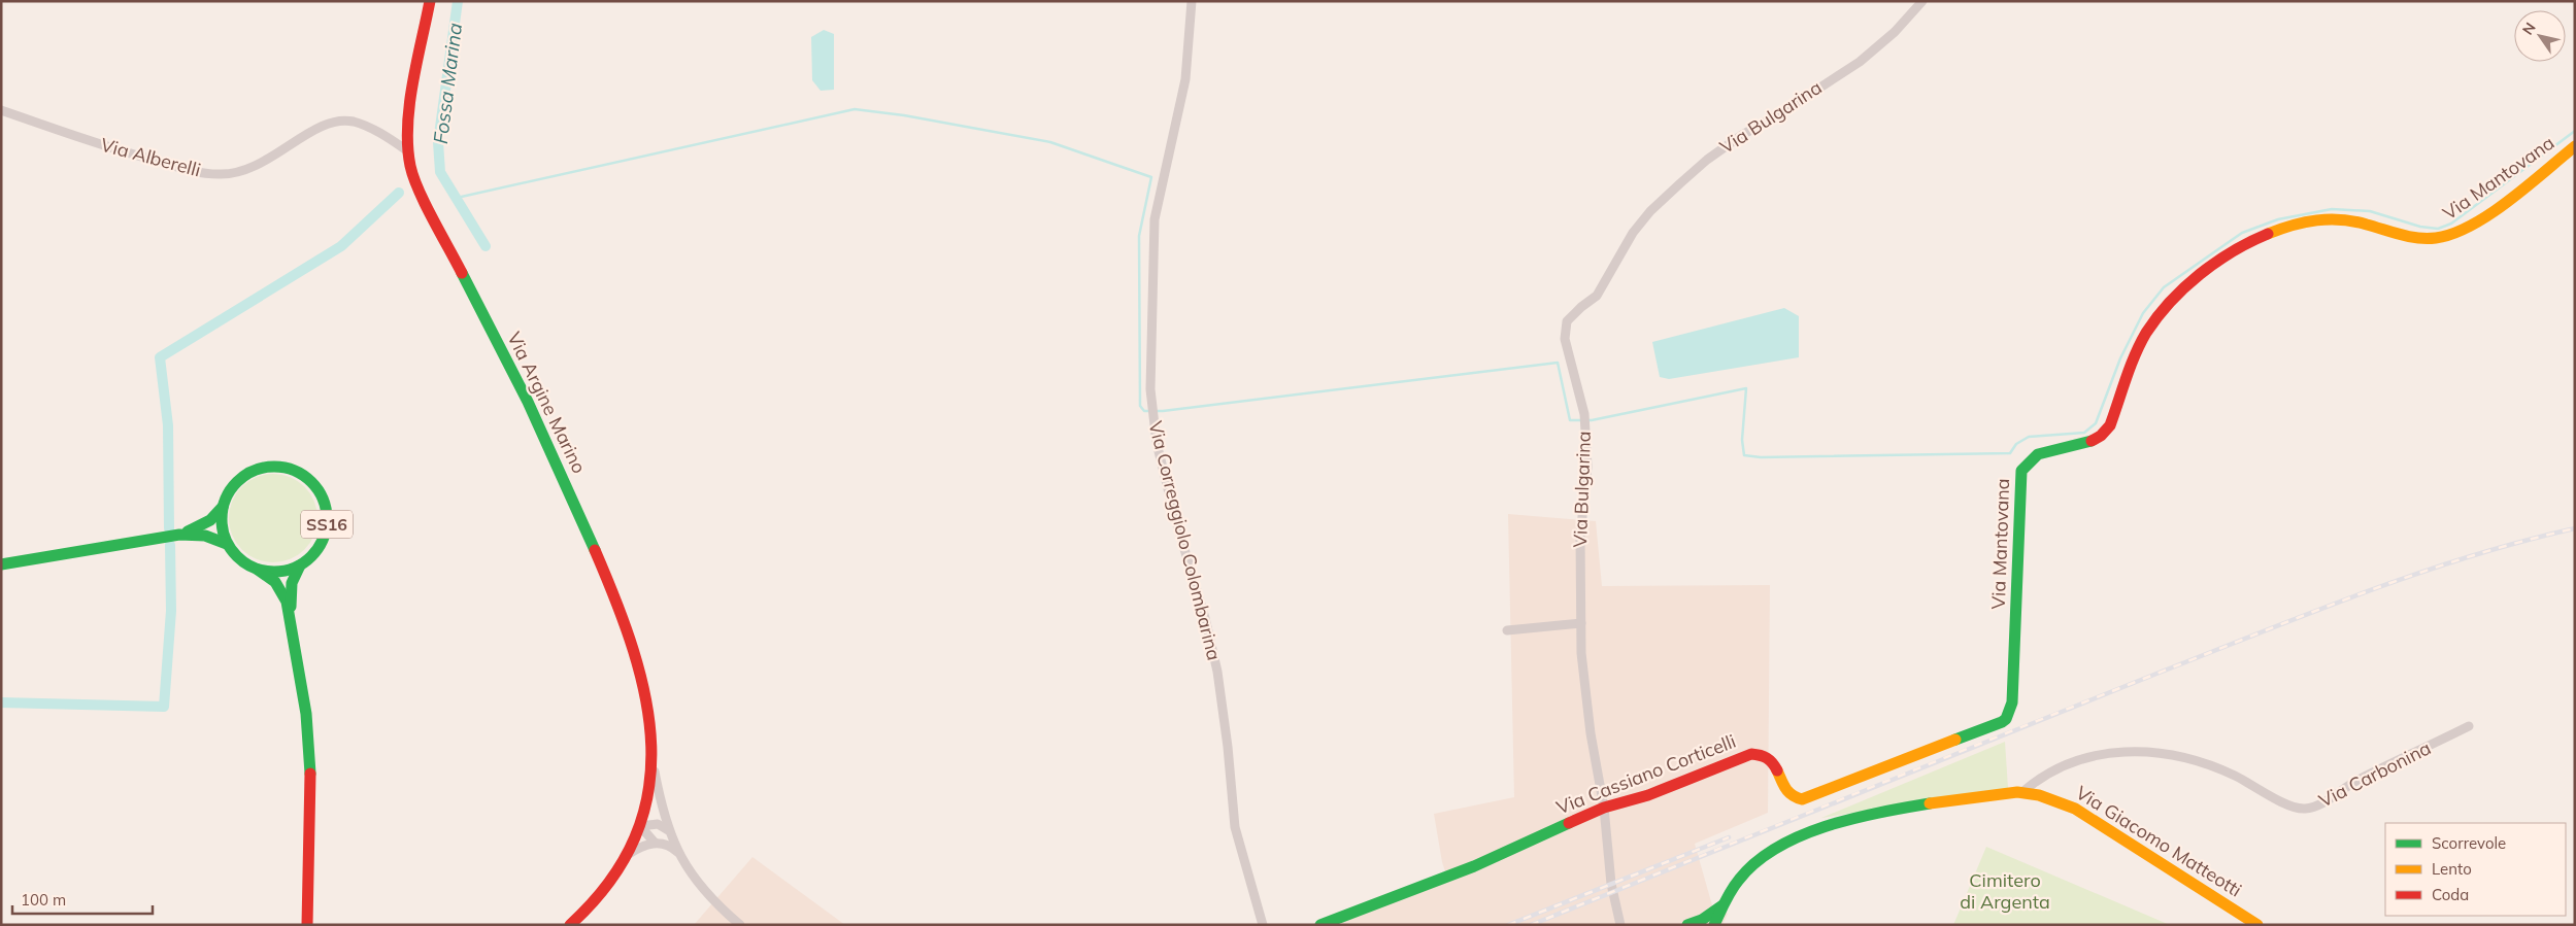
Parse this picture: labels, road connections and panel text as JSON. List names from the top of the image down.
{
  "streets": {
    "street": [
      "Via Bulgarina",
      "Via Alberelli",
      "Via Mantovana",
      "Via Argine Marino",
      "SS16",
      "Via Correggiolo Colombarina",
      "Via Cassiano Corticelli",
      "Via Carbonina",
      "Via Giacomo Matteotti"
    ]
  },
  "crossings": [
    ["Via Bulgarina", "Via Cassiano Corticelli"],
    ["Via Alberelli", "Via Argine Marino"],
    ["Via Mantovana", "Via Cassiano Corticelli"],
    ["Via Carbonina", "Via Giacomo Matteotti"]
  ],
  "water": ["Fossa Marina"],
  "parks": ["Cimitero di Argenta"],
  "legend": ["Scorrevole", "Lento", "Coda"],
  "scale_bar": "100 m",
  "north": "top left"
}
